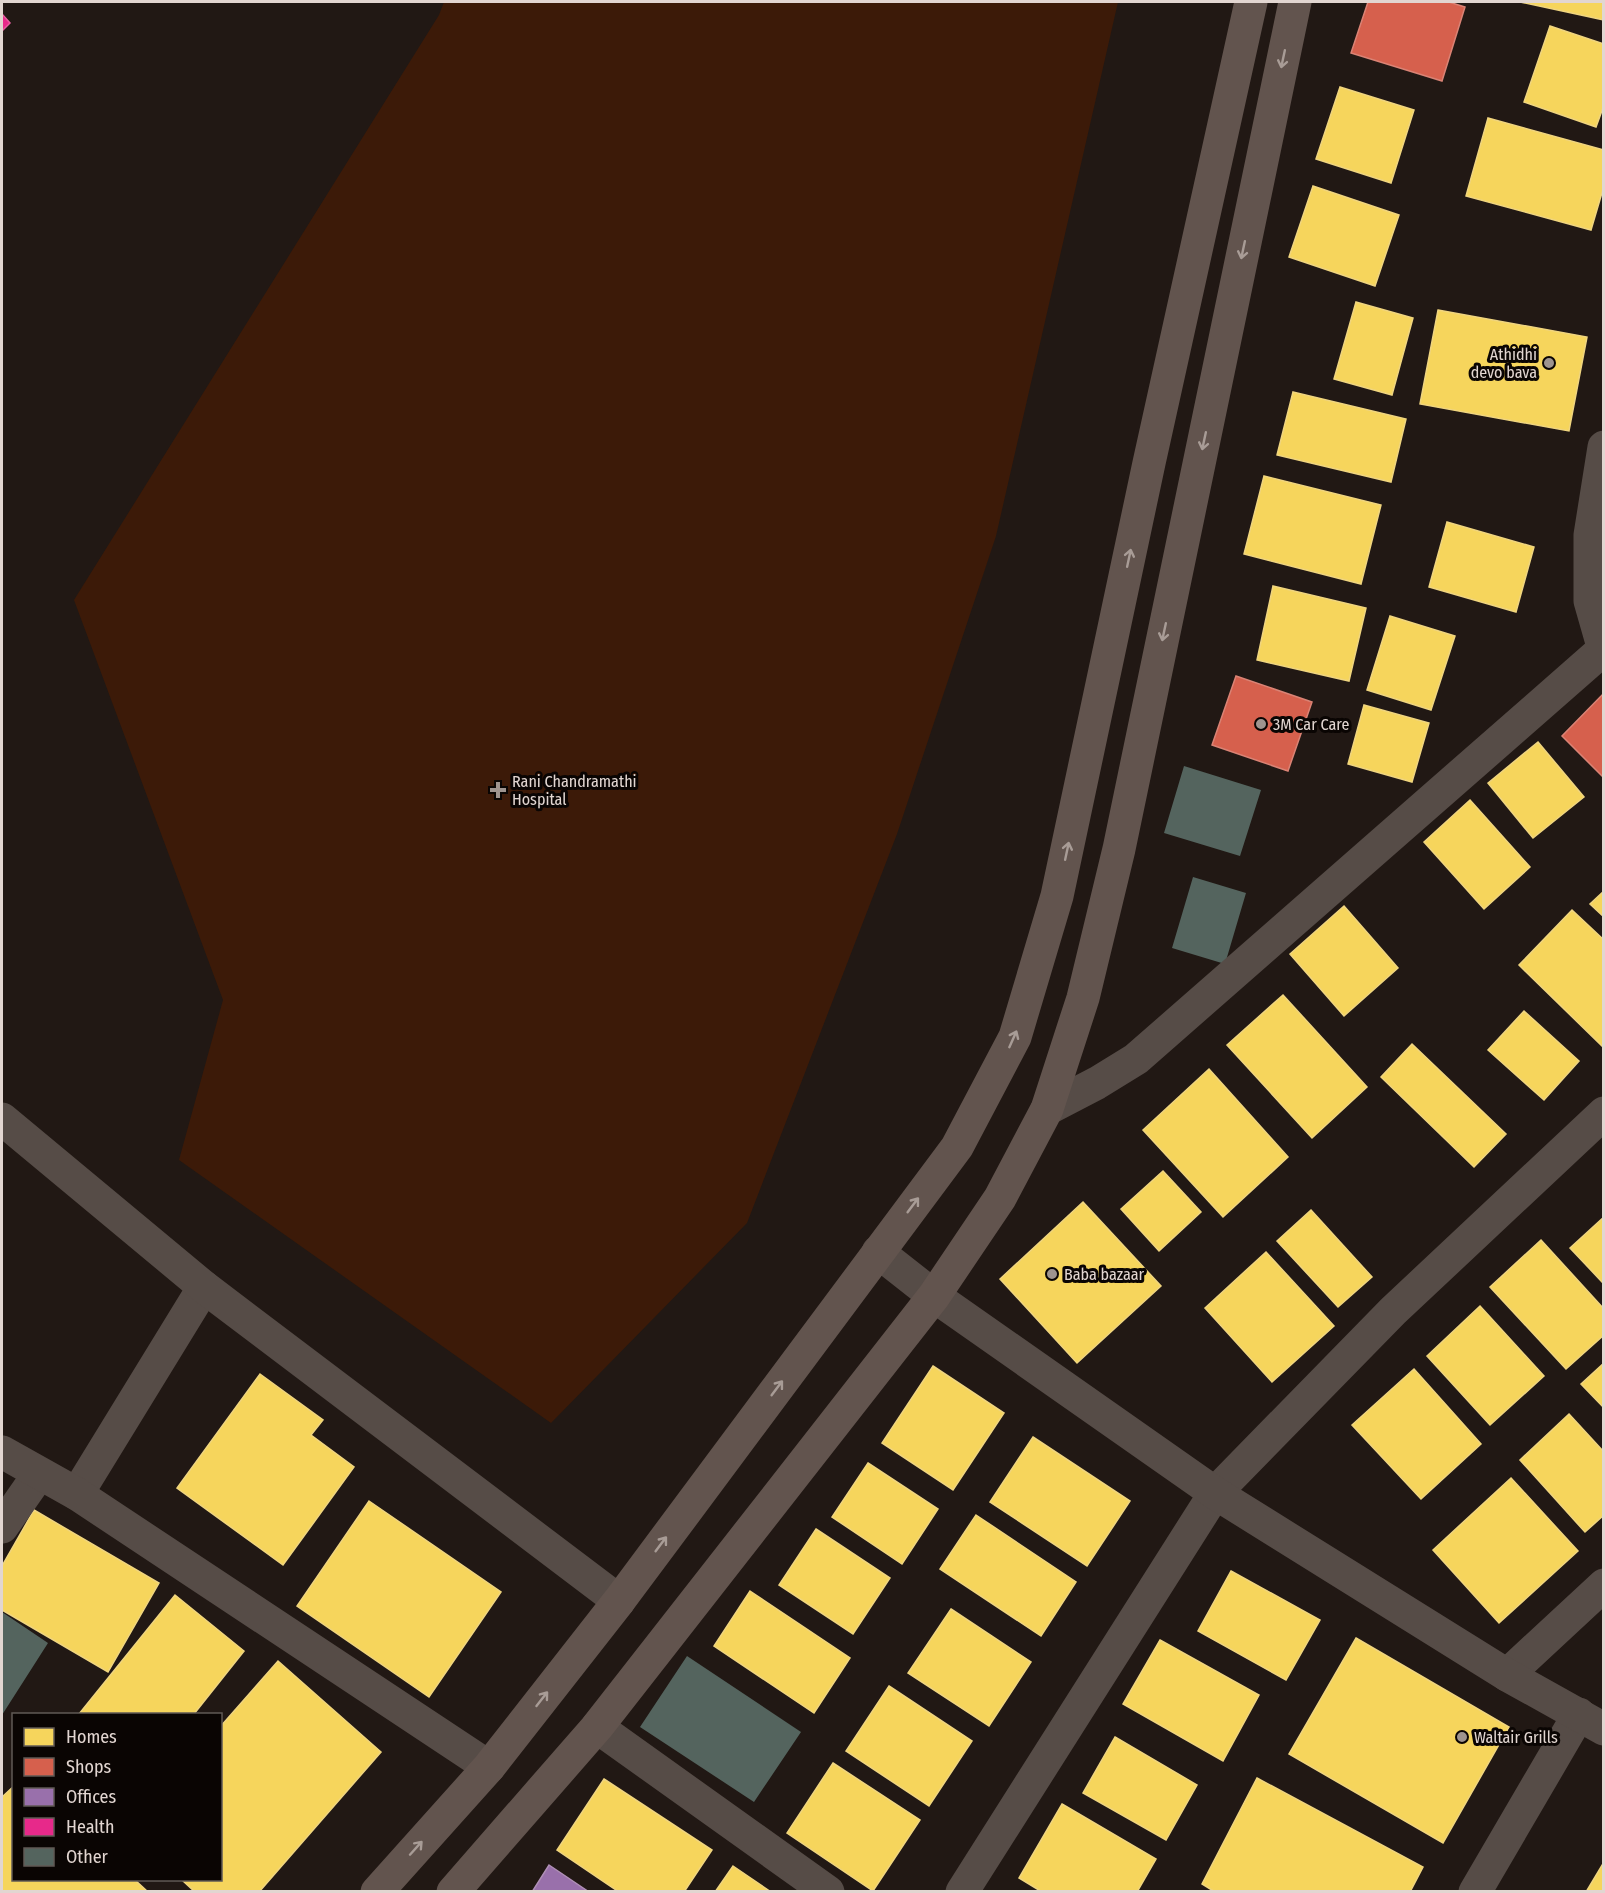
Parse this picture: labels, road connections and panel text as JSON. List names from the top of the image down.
{
  "places": {
    "other": [
      "Athidhi devo bava",
      "3M Car Care",
      "Baba bazaar",
      "Waltair Grills"
    ],
    "health": ["Rani Chandramathi Hospital"]
  },
  "legend": [
    "Homes",
    "Shops",
    "Offices",
    "Health",
    "Other"
  ]
}
